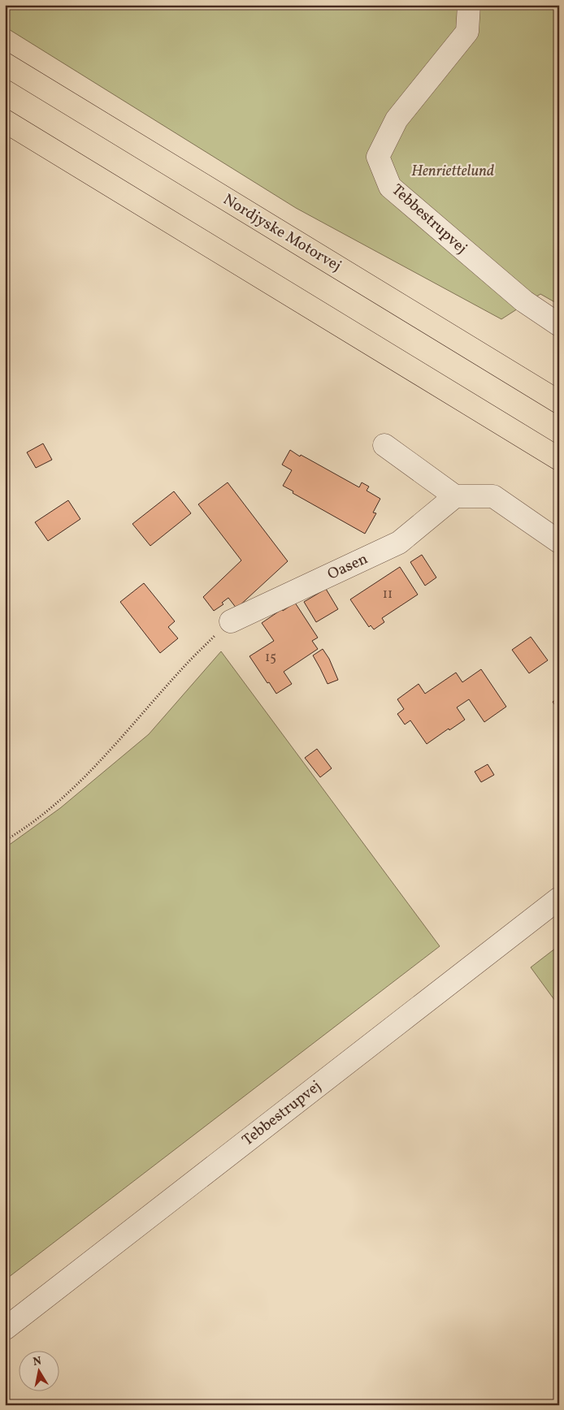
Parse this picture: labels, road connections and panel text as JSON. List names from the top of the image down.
{
  "streets": {
    "highway": ["Nordjyske Motorvej"],
    "street": ["Tebbestrupvej", "Oasen"]
  },
  "parks": ["Henriettelund"],
  "house_numbers": ["11", "15"],
  "north": "top"
}
